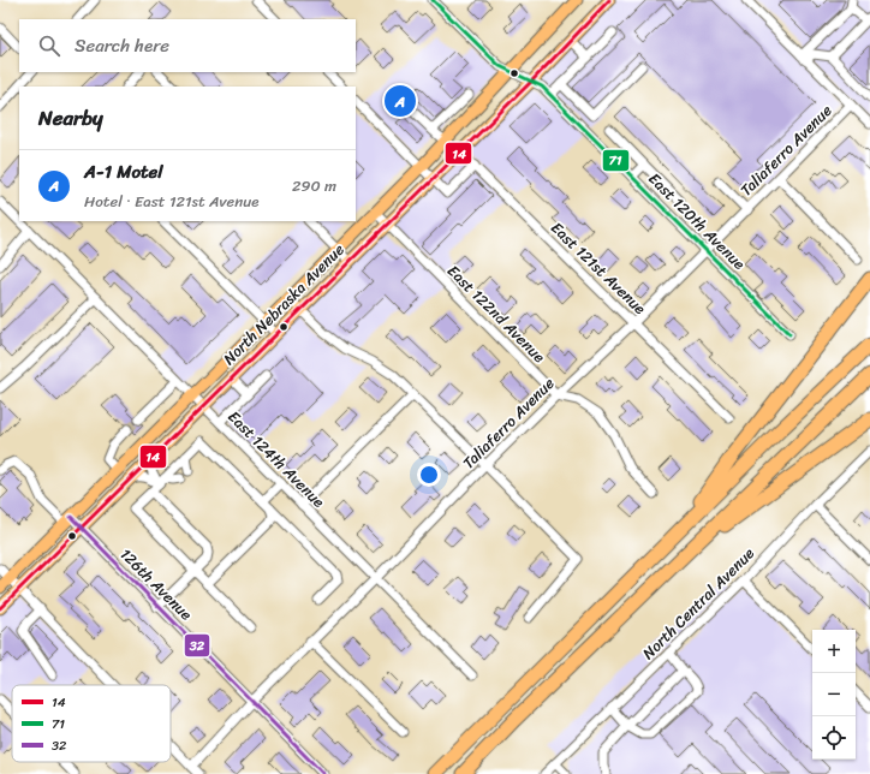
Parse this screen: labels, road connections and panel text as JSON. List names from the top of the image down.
{
  "streets": {
    "main road": ["North Nebraska Avenue"],
    "street": [
      "Taliaferro Avenue",
      "East 120th Avenue",
      "East 121st Avenue",
      "East 122nd Avenue",
      "East 124th Avenue",
      "126th Avenue",
      "North Central Avenue"
    ]
  },
  "crossings": [
    ["Taliaferro Avenue", "East 120th Avenue"],
    ["Taliaferro Avenue", "East 121st Avenue"],
    ["Taliaferro Avenue", "East 122nd Avenue"],
    ["Taliaferro Avenue", "East 124th Avenue"],
    ["Taliaferro Avenue", "126th Avenue"],
    ["East 120th Avenue", "North Nebraska Avenue"],
    ["East 121st Avenue", "North Nebraska Avenue"],
    ["North Nebraska Avenue", "East 122nd Avenue"],
    ["North Nebraska Avenue", "East 124th Avenue"],
    ["North Nebraska Avenue", "126th Avenue"]
  ],
  "lines": ["transit line 14", "transit line 71", "transit line 32"],
  "legend": ["14", "71", "32"],
  "page": {
    "search": "Search here",
    "pins": "A",
    "heading": "Nearby",
    "list": [
      {
        "mark": "A",
        "name": "A-1 Motel",
        "note": "Hotel · East 121st Avenue",
        "value": "290 m"
      }
    ],
    "map_buttons": ["+", "−"]
  }
}
